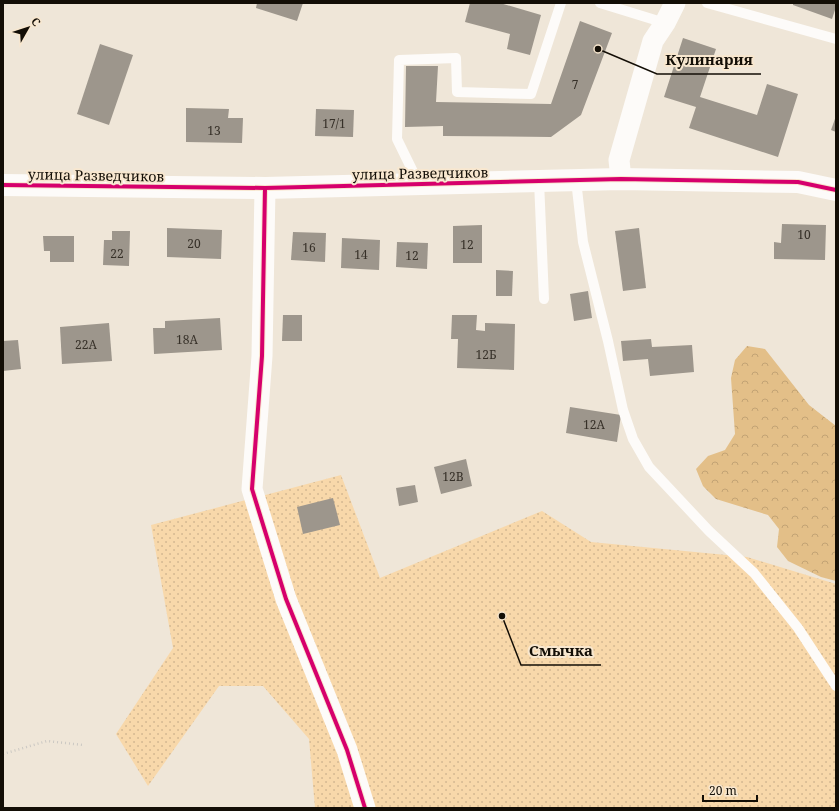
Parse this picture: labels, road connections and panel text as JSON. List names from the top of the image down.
{
  "streets": {
    "street": ["улица Разведчиков"]
  },
  "places": ["Кулинария", "Смычка"],
  "house_numbers": [
    "7",
    "17/1",
    "13",
    "10",
    "20",
    "12",
    "16",
    "22",
    "14",
    "12",
    "18А",
    "22А",
    "12Б",
    "12А",
    "12В"
  ],
  "scale_bar": "20 m",
  "north": "top right"
}
